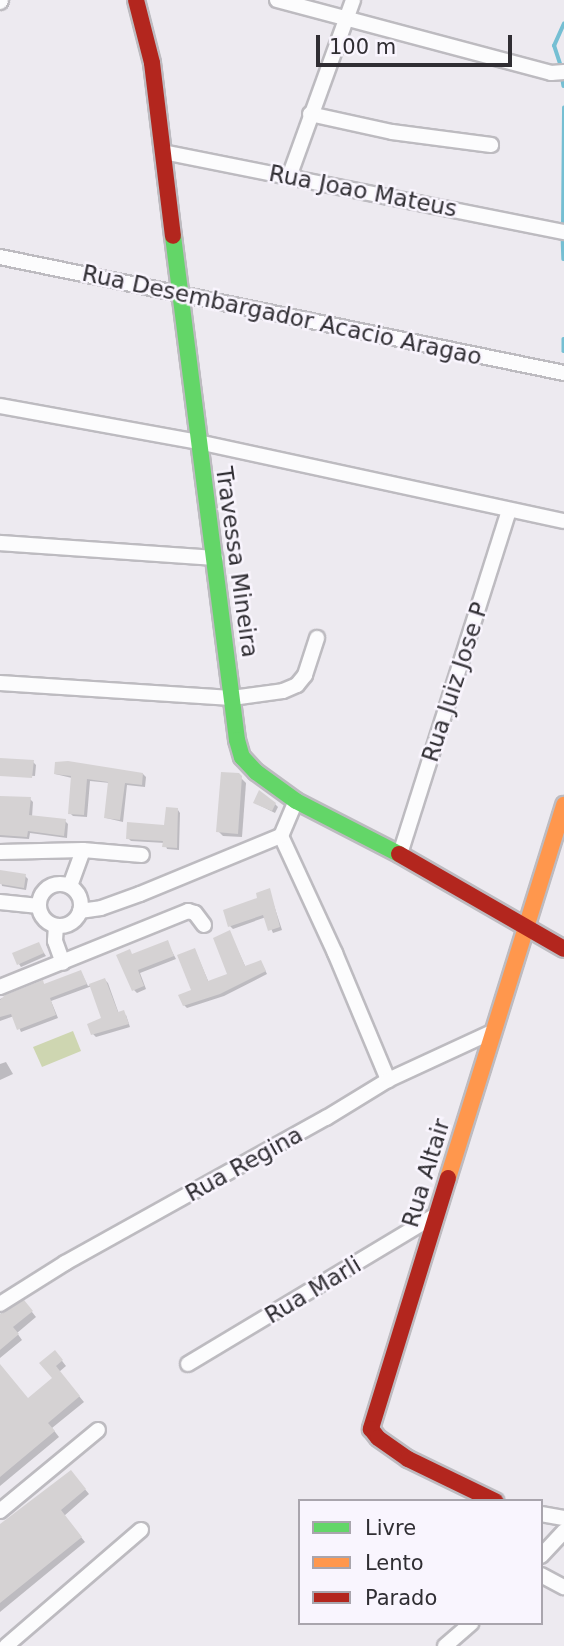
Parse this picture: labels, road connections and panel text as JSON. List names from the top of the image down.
{
  "streets": {
    "street": [
      "Rua Joao Mateus",
      "Rua Desembargador Acacio Aragao",
      "Travessa Mineira",
      "Rua Juiz Jose P",
      "Rua Regina",
      "Rua Altair",
      "Rua Marli"
    ]
  },
  "crossings": [
    ["Rua Joao Mateus", "Travessa Mineira"],
    ["Rua Desembargador Acacio Aragao", "Travessa Mineira"],
    ["Travessa Mineira", "Rua Juiz Jose P"],
    ["Travessa Mineira", "Rua Altair"],
    ["Rua Regina", "Rua Altair"],
    ["Rua Altair", "Rua Marli"]
  ],
  "legend": ["Livre", "Lento", "Parado"],
  "scale_bar": "100 m"
}
